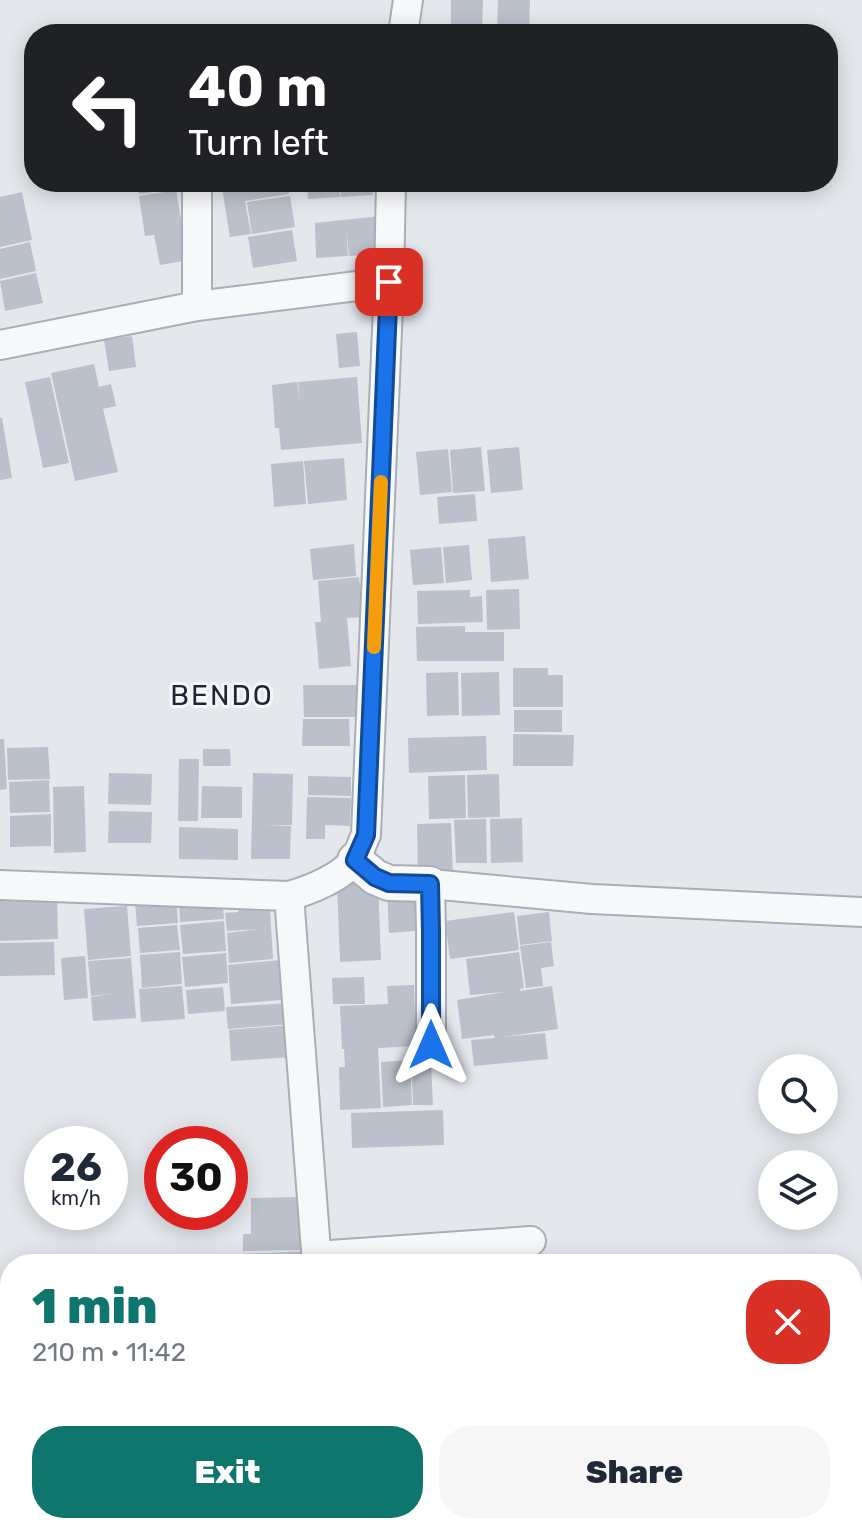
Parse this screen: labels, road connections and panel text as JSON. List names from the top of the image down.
{
  "districts": ["BENDO"],
  "page": {
    "turn": ["40 m", "Turn left"],
    "speed": "26 km/h",
    "limit": "30",
    "heading": ["1 min", "210 m · 11:42"],
    "buttons": ["Exit", "Share"]
  }
}
